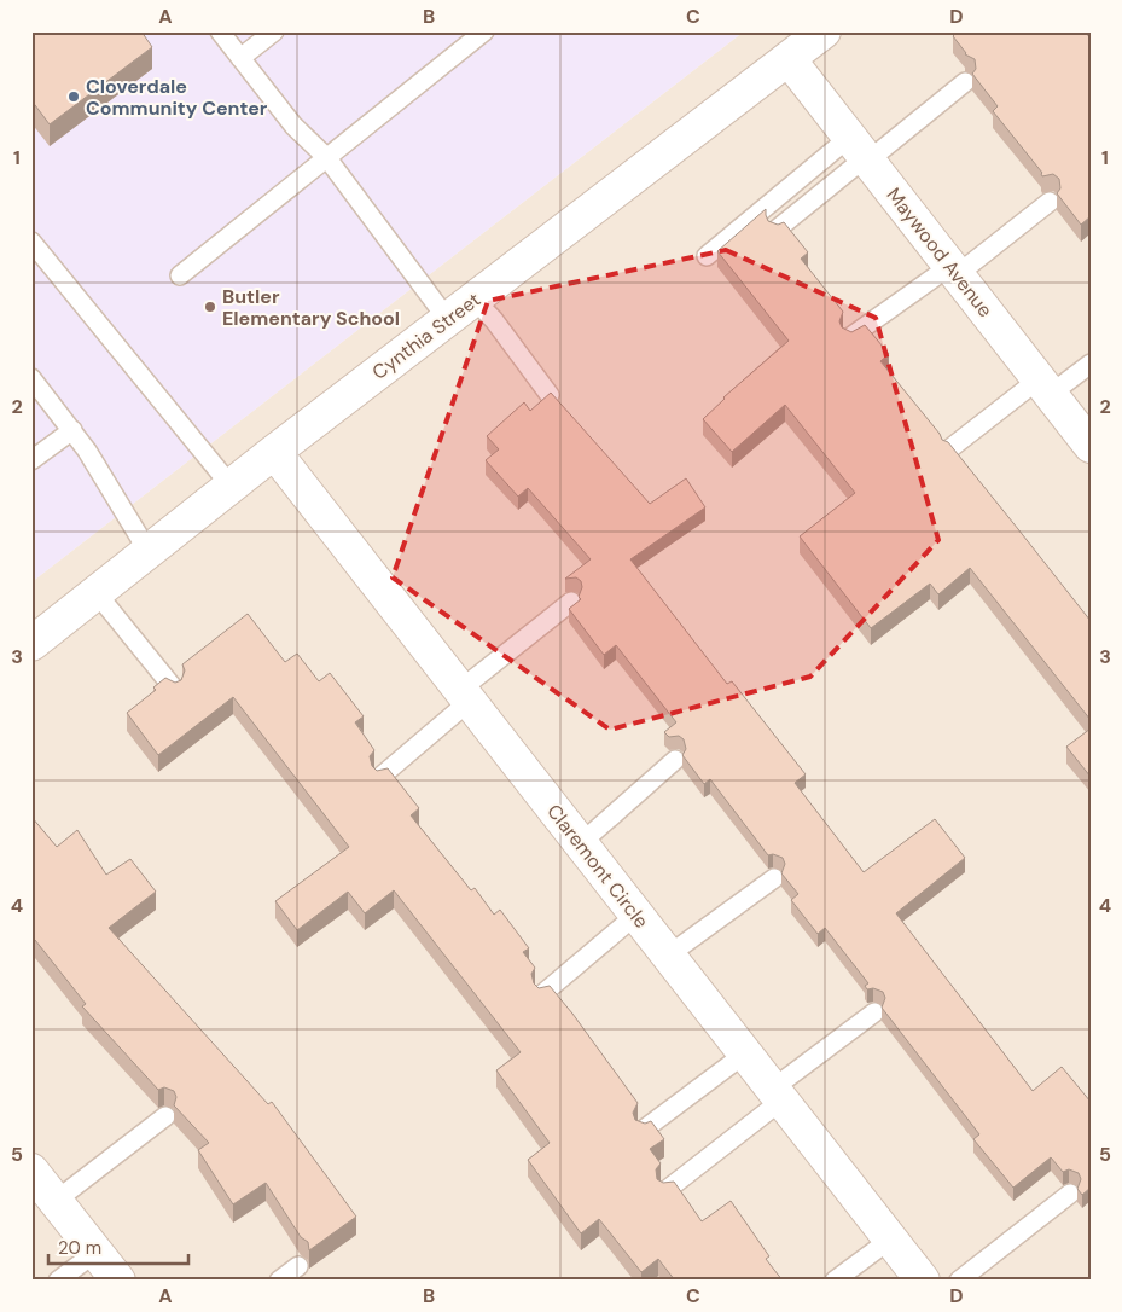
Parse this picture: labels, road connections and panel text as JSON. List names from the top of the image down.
{
  "streets": {
    "street": ["Maywood Avenue", "Cynthia Street", "Claremont Circle"]
  },
  "crossings": [
    ["Maywood Avenue", "Cynthia Street"],
    ["Cynthia Street", "Claremont Circle"]
  ],
  "places": ["Cloverdale Community Center", "Butler Elementary School"],
  "scale_bar": "20 m",
  "grid": {
    "columns": [
      "A",
      "B",
      "C",
      "D"
    ],
    "rows": [
      "1",
      "2",
      "3",
      "4",
      "5"
    ]
  }
}
